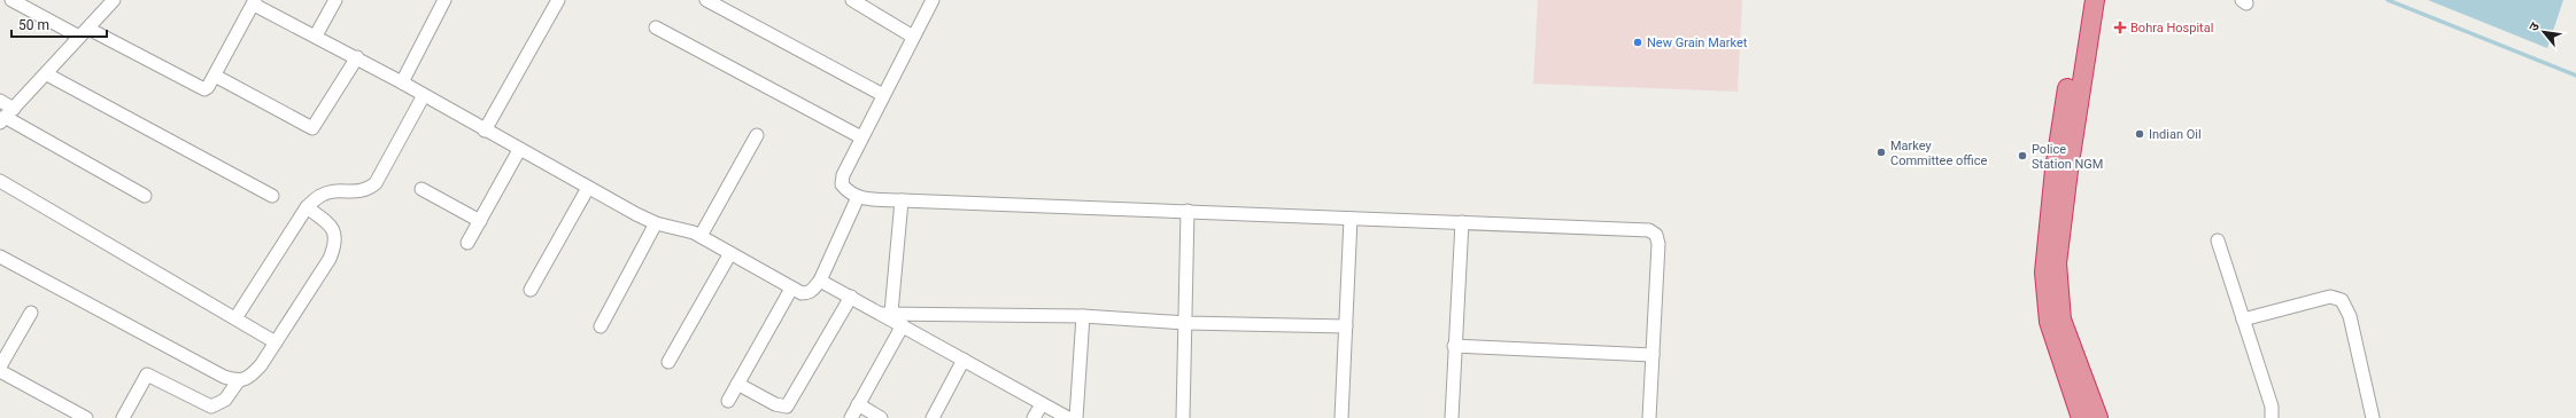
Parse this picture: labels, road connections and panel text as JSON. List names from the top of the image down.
{
  "places": {
    "health": ["Bohra Hospital"],
    "other": [
      "New Grain Market",
      "Indian Oil",
      "Markey Committee office",
      "Police Station NGM"
    ]
  },
  "scale_bar": "50 m",
  "north": "top left"
}
